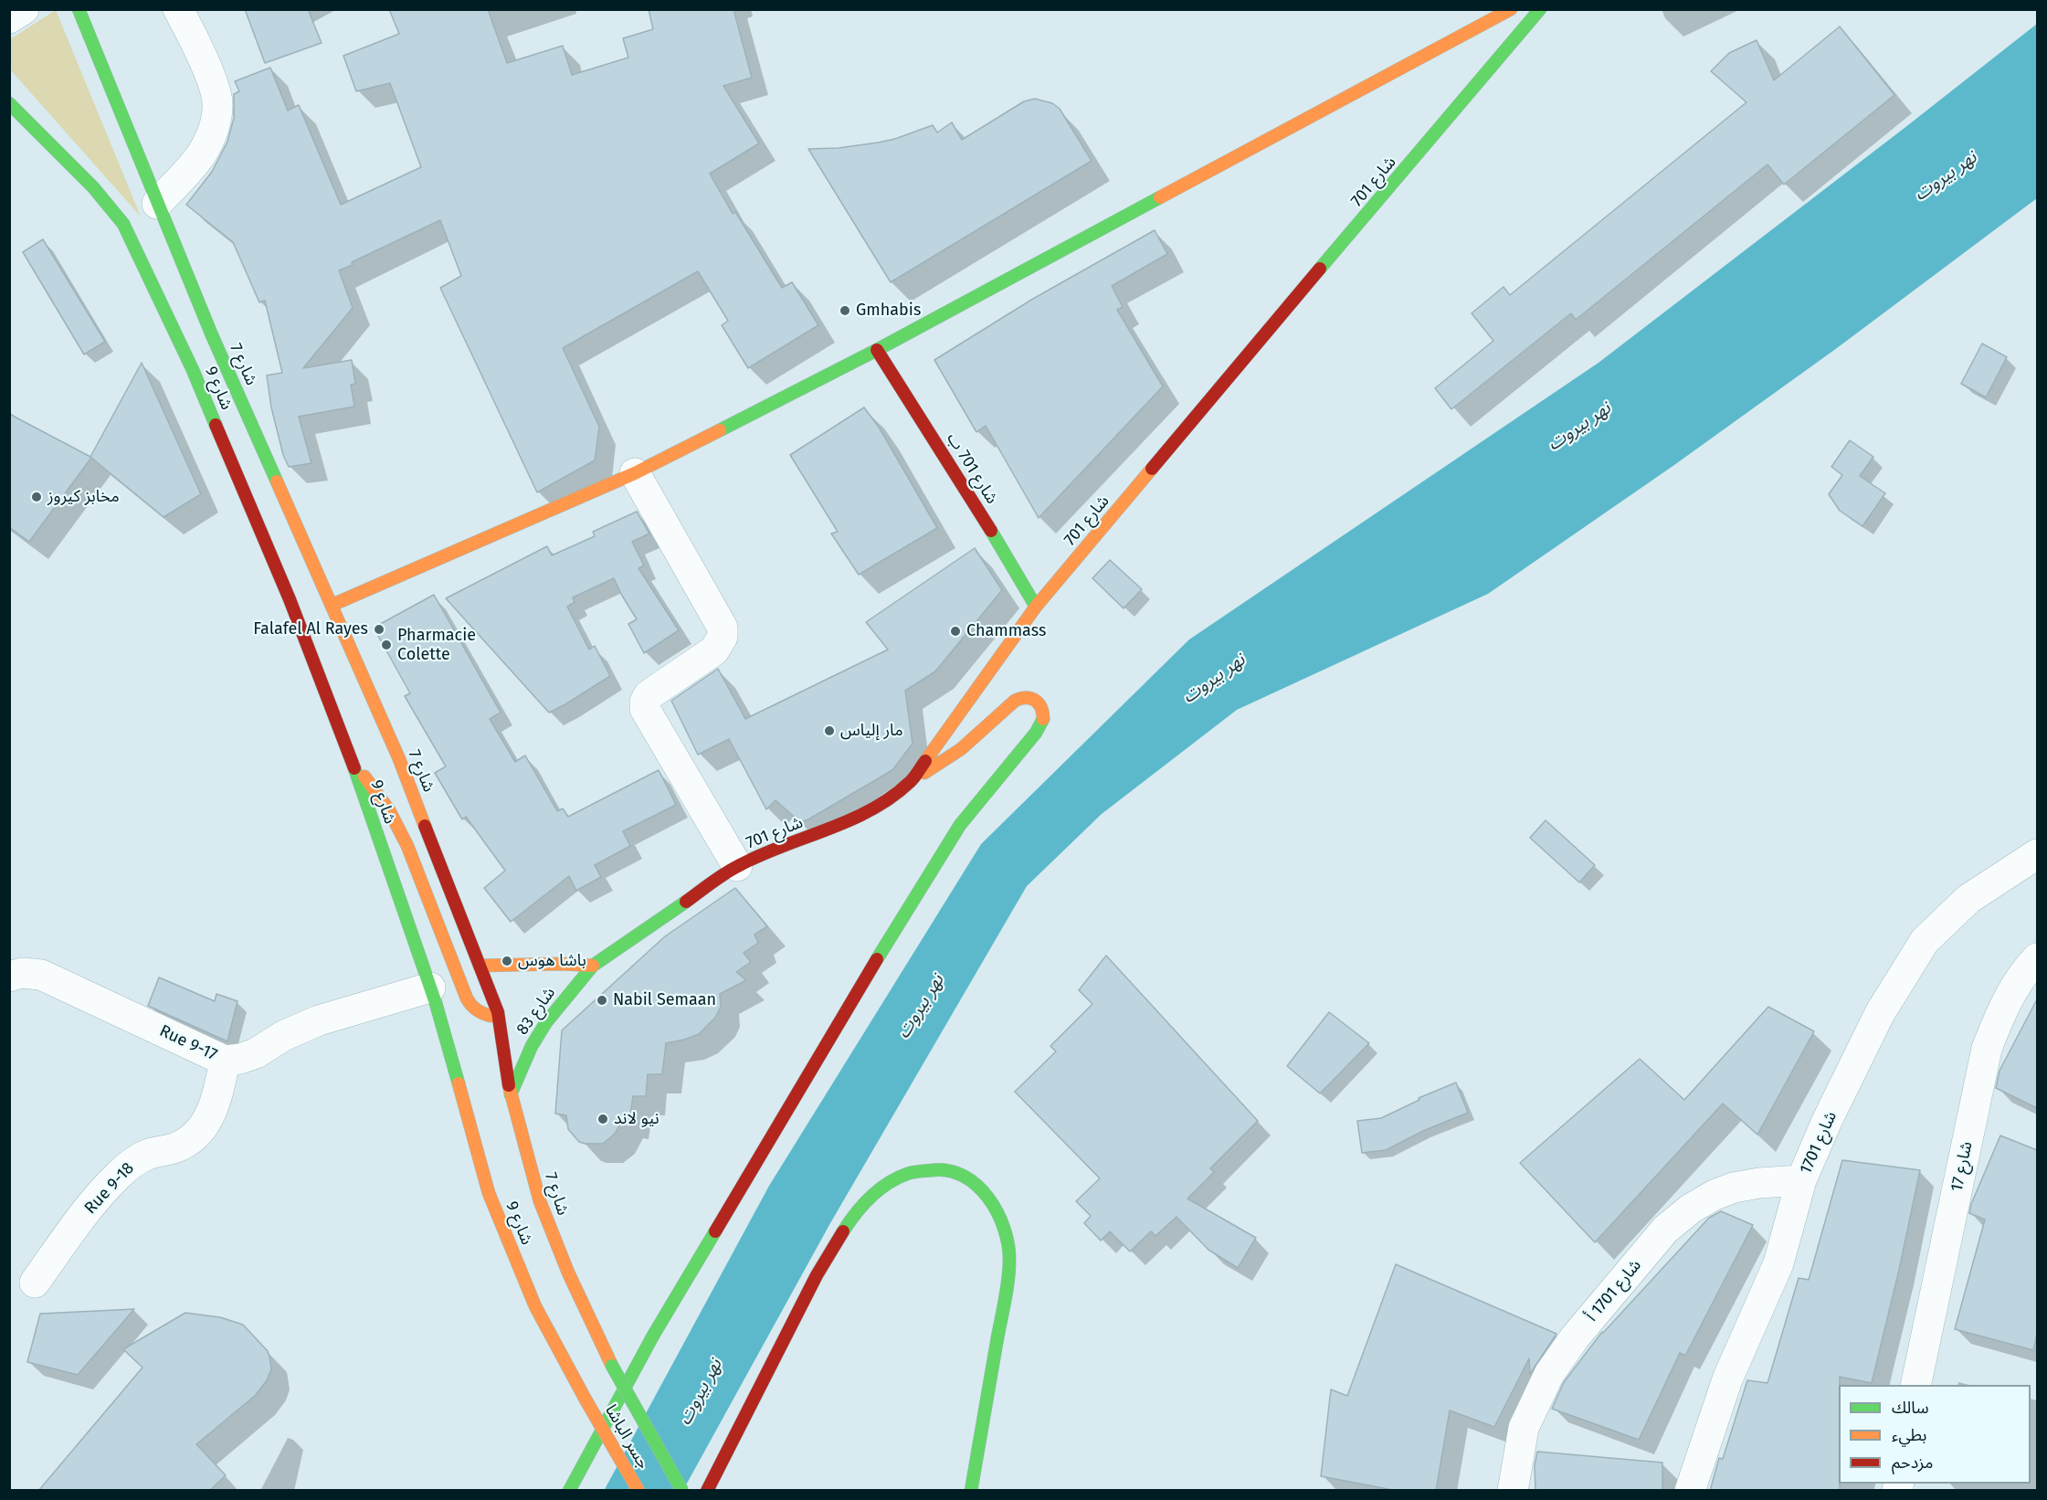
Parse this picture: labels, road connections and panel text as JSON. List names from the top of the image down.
{
  "streets": {
    "street": [
      "شارع 701",
      "شارع 7",
      "شارع 9",
      "شارع 701 ب",
      "شارع 83",
      "Rue 9-17",
      "شارع 1701",
      "شارع 17",
      "Rue 9-18",
      "شارع 1701 أ",
      "جسر الباشا"
    ]
  },
  "crossings": [
    ["شارع 701", "شارع 701 ب"],
    ["شارع 701", "شارع 83"],
    ["شارع 7", "شارع 83"],
    ["شارع 7", "جسر الباشا"],
    ["شارع 9", "Rue 9-17"],
    ["شارع 9", "جسر الباشا"],
    ["Rue 9-17", "Rue 9-18"],
    ["شارع 1701", "شارع 1701 أ"]
  ],
  "water": ["نهر بيروت"],
  "places": [
    "Gmhabis",
    "مخابز كيروز",
    "Falafel Al Rayes",
    "Chammass",
    "Pharmacie Colette",
    "مار إلياس",
    "باشا هوس",
    "Nabil Semaan",
    "نيو لاند"
  ],
  "legend": ["سالك", "بطيء", "مزدحم"]
}
